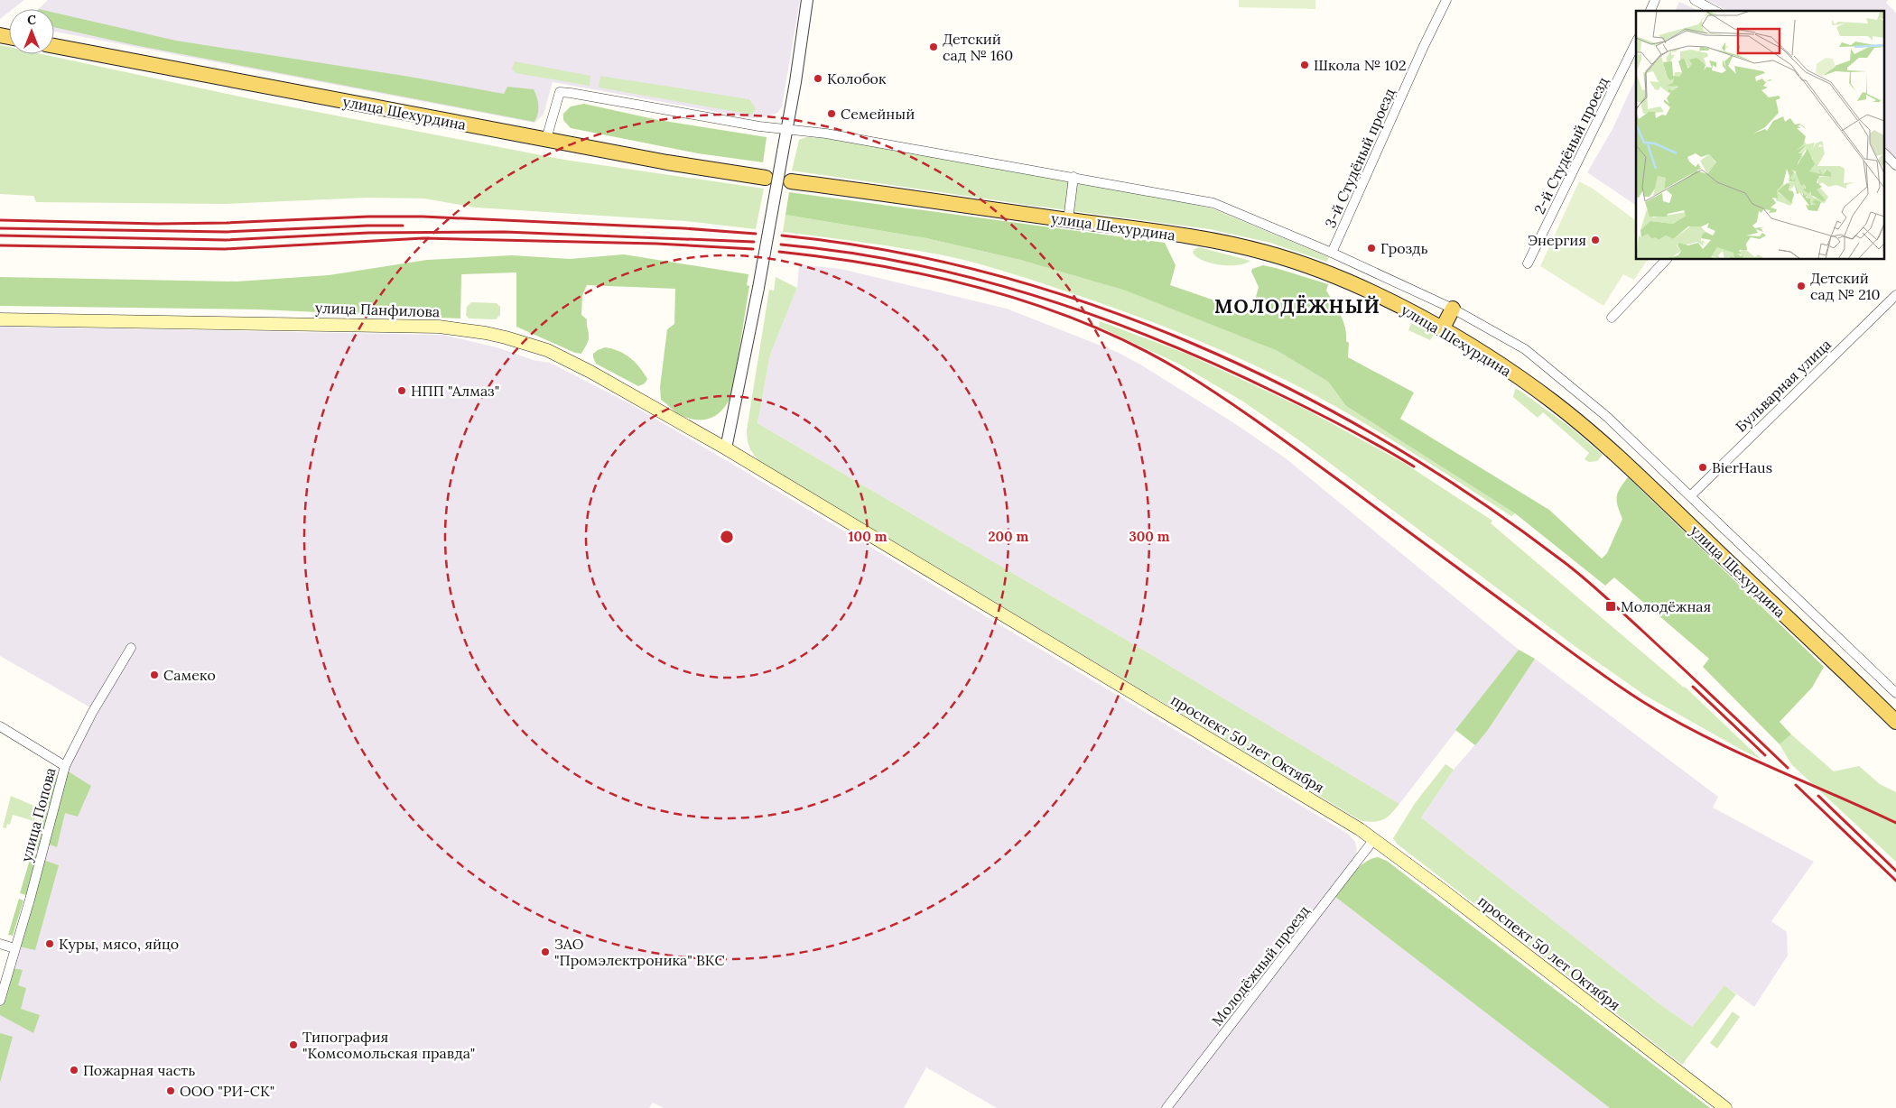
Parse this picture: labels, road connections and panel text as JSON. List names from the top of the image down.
{
  "streets": {
    "main road": ["улица Шехурдина", "улица Панфилова", "проспект 50 лет Октября"],
    "street": [
      "2-й Студёный проезд",
      "3-й Студёный проезд",
      "Бульварная улица",
      "улица Попова",
      "Молодёжный проезд"
    ]
  },
  "crossings": [
    ["улица Панфилова", "проспект 50 лет Октября"],
    ["проспект 50 лет Октября", "Молодёжный проезд"]
  ],
  "districts": ["МОЛОДЁЖНЫЙ"],
  "places": {
    "other": [
      "Детский сад № 160",
      "Школа № 102",
      "Колобок",
      "Семейный",
      "Энергия",
      "Гроздь",
      "Детский сад № 210",
      "НПП \"Алмаз\"",
      "BierHaus",
      "Самеко",
      "Куры, мясо, яйцо",
      "ЗАО \"Промэлектроника\" ВКС",
      "Типография \"Комсомольская правда\"",
      "Пожарная часть",
      "ООО \"РИ-СК\""
    ],
    "transit": ["Молодёжная"]
  },
  "north": "top",
  "rings": ["100 m", "200 m", "300 m"]
}
